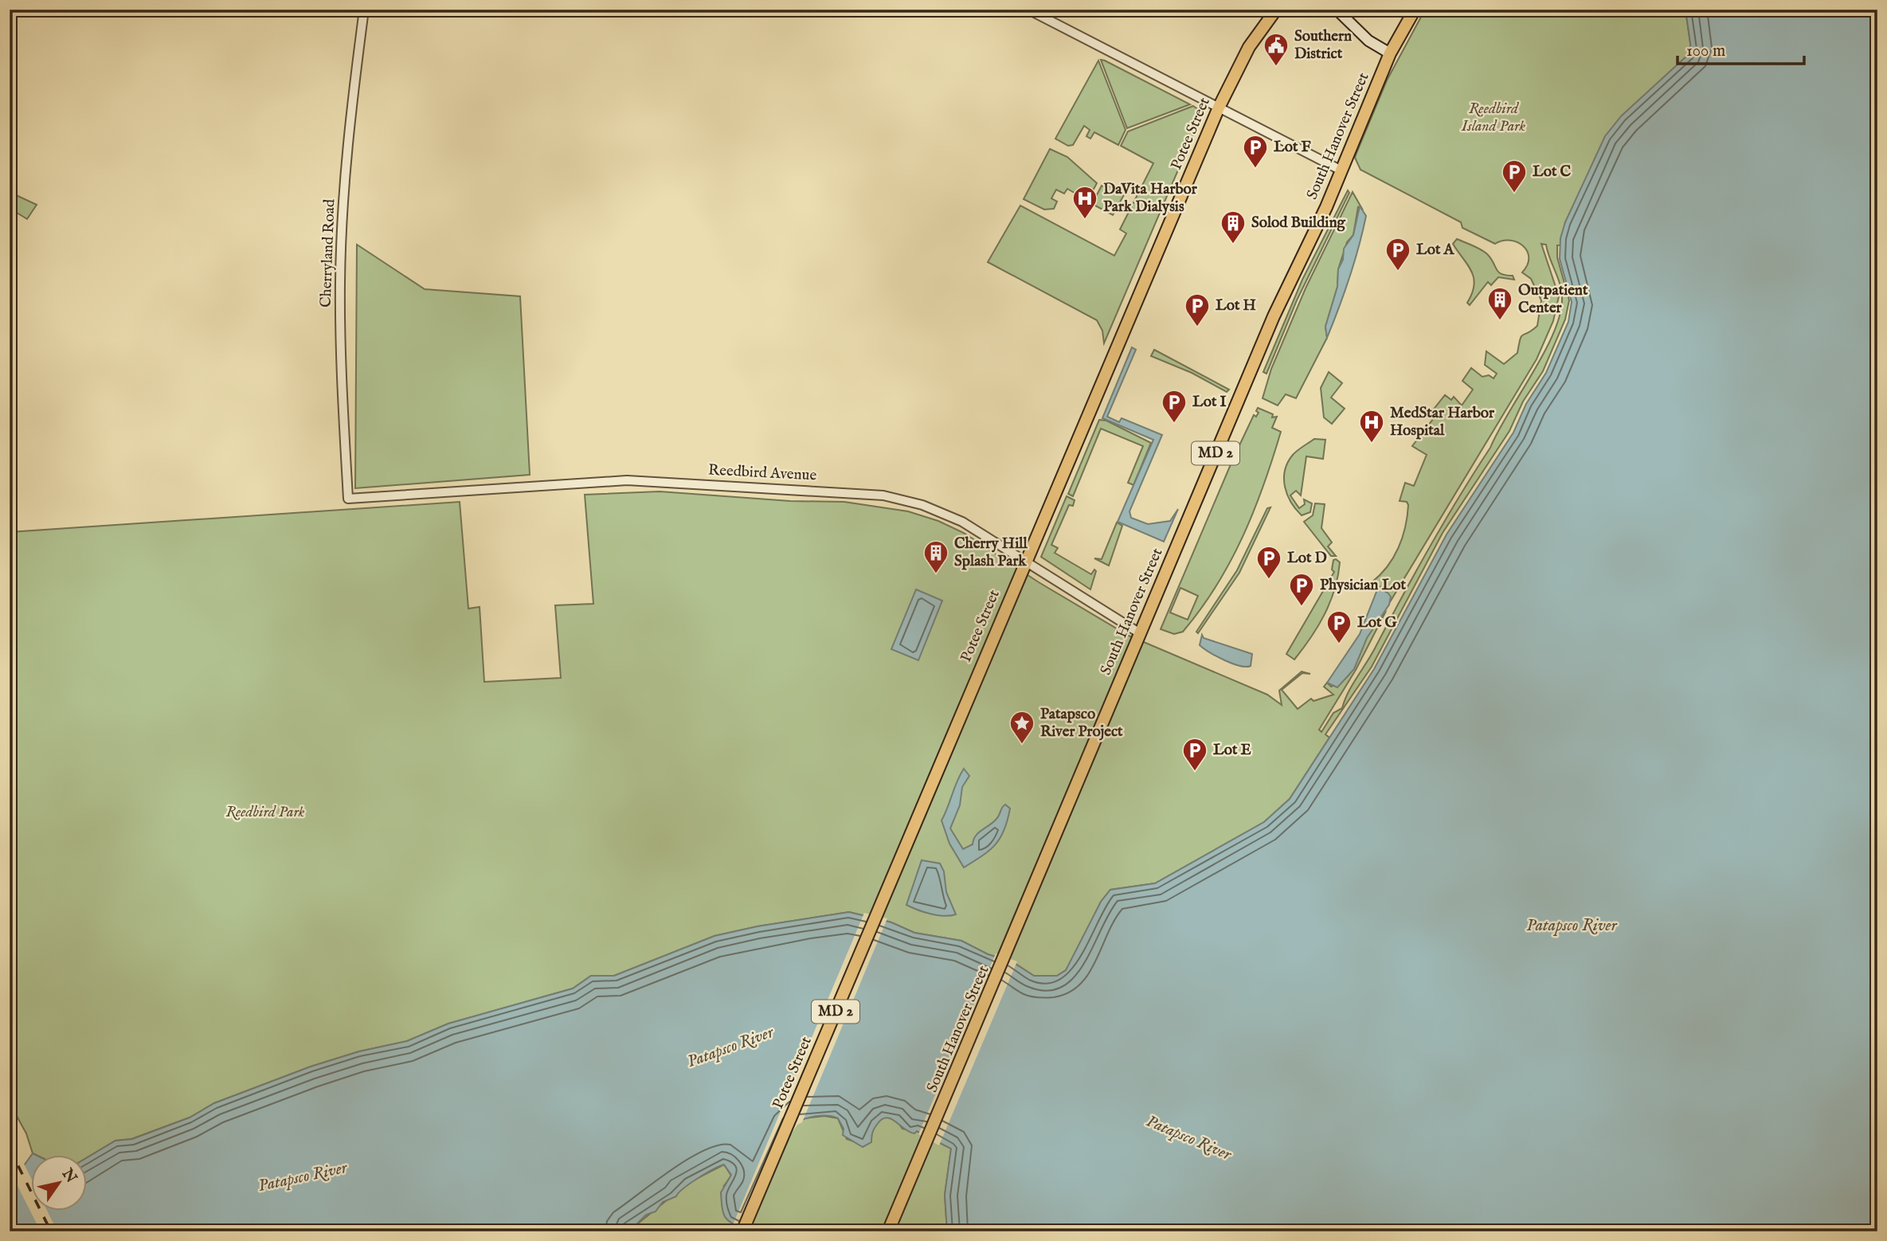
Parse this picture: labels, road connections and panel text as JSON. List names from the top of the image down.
{
  "streets": {
    "main road": ["Potee Street", "South Hanover Street", "MD 2"],
    "street": ["Cherryland Road", "Reedbird Avenue"]
  },
  "crossings": [
    ["Potee Street", "Reedbird Avenue"],
    ["South Hanover Street", "Reedbird Avenue"],
    ["Cherryland Road", "Reedbird Avenue"]
  ],
  "water": ["Patapsco River"],
  "parks": ["Reedbird Island Park", "Reedbird Park"],
  "places": {
    "public building": ["Southern District"],
    "parking": [
      "Lot F",
      "Lot C",
      "Lot A",
      "Lot H",
      "Lot I",
      "Lot D",
      "Physician Lot",
      "Lot G",
      "Lot E"
    ],
    "hospital": ["DaVita Harbor Park Dialysis", "MedStar Harbor Hospital"],
    "building": ["Solod Building", "Outpatient Center", "Cherry Hill Splash Park"],
    "place": ["Patapsco River Project"]
  },
  "scale_bar": "100 m",
  "north": "top right"
}
